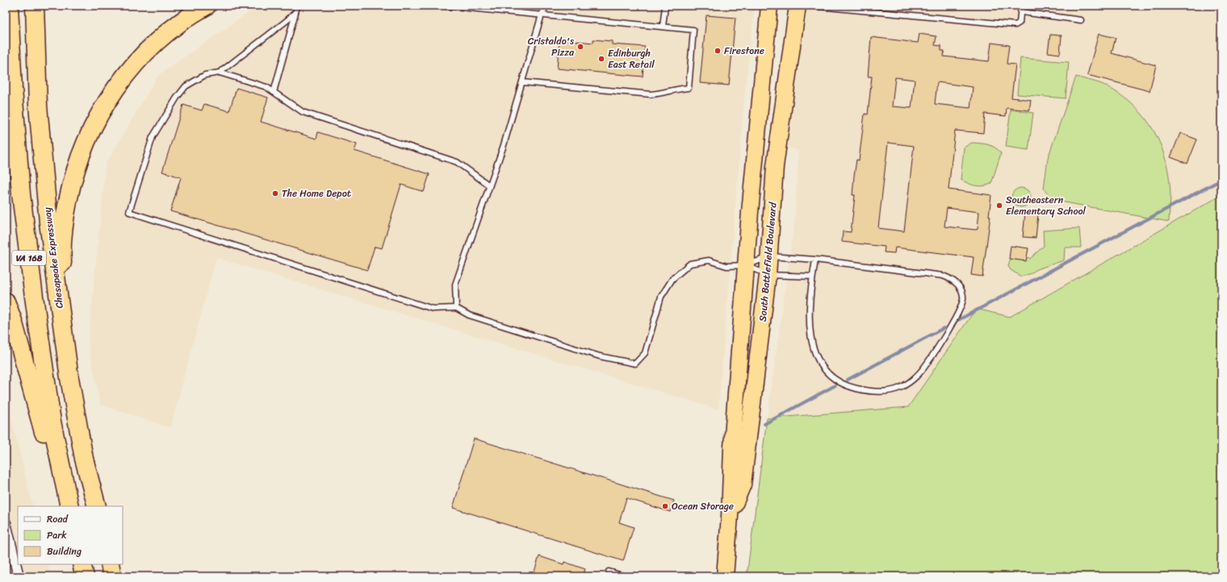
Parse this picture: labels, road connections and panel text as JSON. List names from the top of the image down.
{
  "streets": {
    "highway": ["VA 168", "Chesapeake Expressway", "South Battlefield Boulevard"]
  },
  "places": [
    "Cristaldo's Pizza",
    "Firestone",
    "Edinburgh East Retail",
    "The Home Depot",
    "Southeastern Elementary School",
    "Ocean Storage"
  ],
  "legend": ["Road", "Park", "Building"]
}
